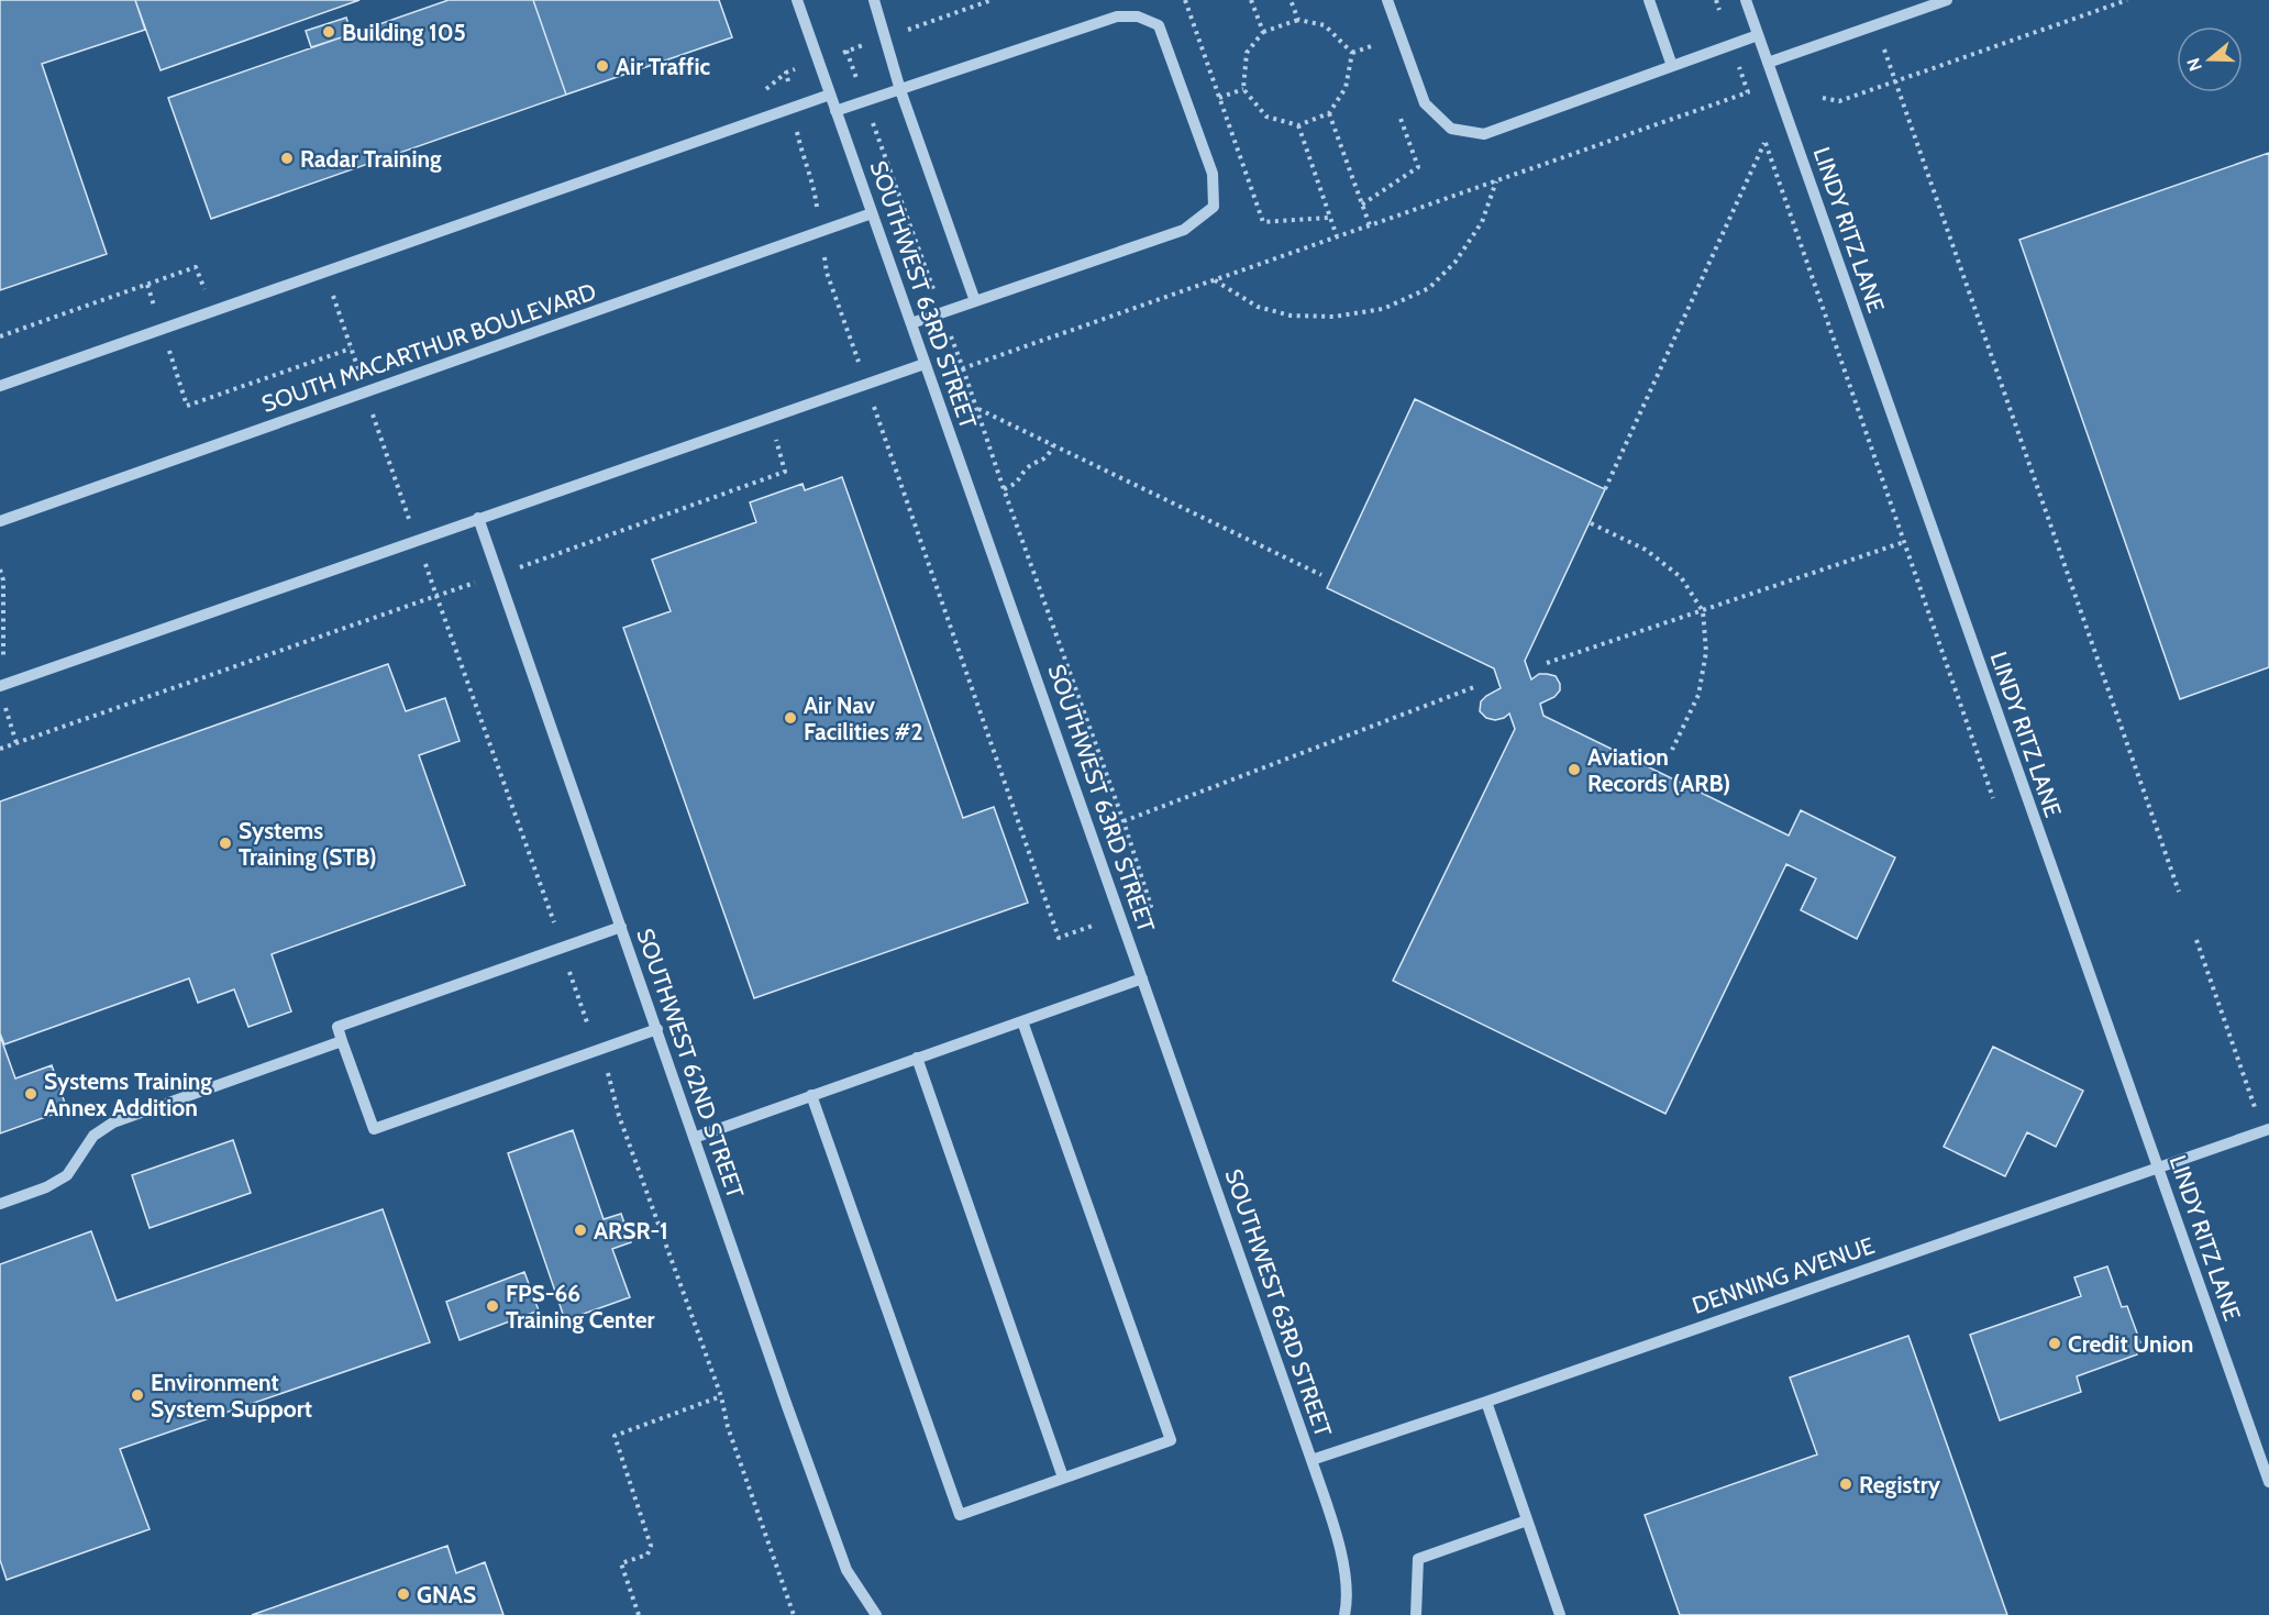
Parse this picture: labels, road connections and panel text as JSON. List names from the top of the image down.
{
  "streets": {
    "street": [
      "LINDY RITZ LANE",
      "SOUTHWEST 63RD STREET",
      "SOUTH MACARTHUR BOULEVARD",
      "SOUTHWEST 62ND STREET",
      "DENNING AVENUE"
    ]
  },
  "crossings": [
    ["LINDY RITZ LANE", "DENNING AVENUE"],
    ["SOUTHWEST 63RD STREET", "SOUTH MACARTHUR BOULEVARD"],
    ["SOUTHWEST 63RD STREET", "DENNING AVENUE"]
  ],
  "places": [
    "Building 105",
    "Air Traffic",
    "Radar Training",
    "Air Nav Facilities #2",
    "Aviation Records (ARB)",
    "Systems Training (STB)",
    "Systems Training Annex Addition",
    "ARSR-1",
    "FPS-66 Training Center",
    "Credit Union",
    "Environment System Support",
    "Registry",
    "GNAS"
  ],
  "north": "left"
}
